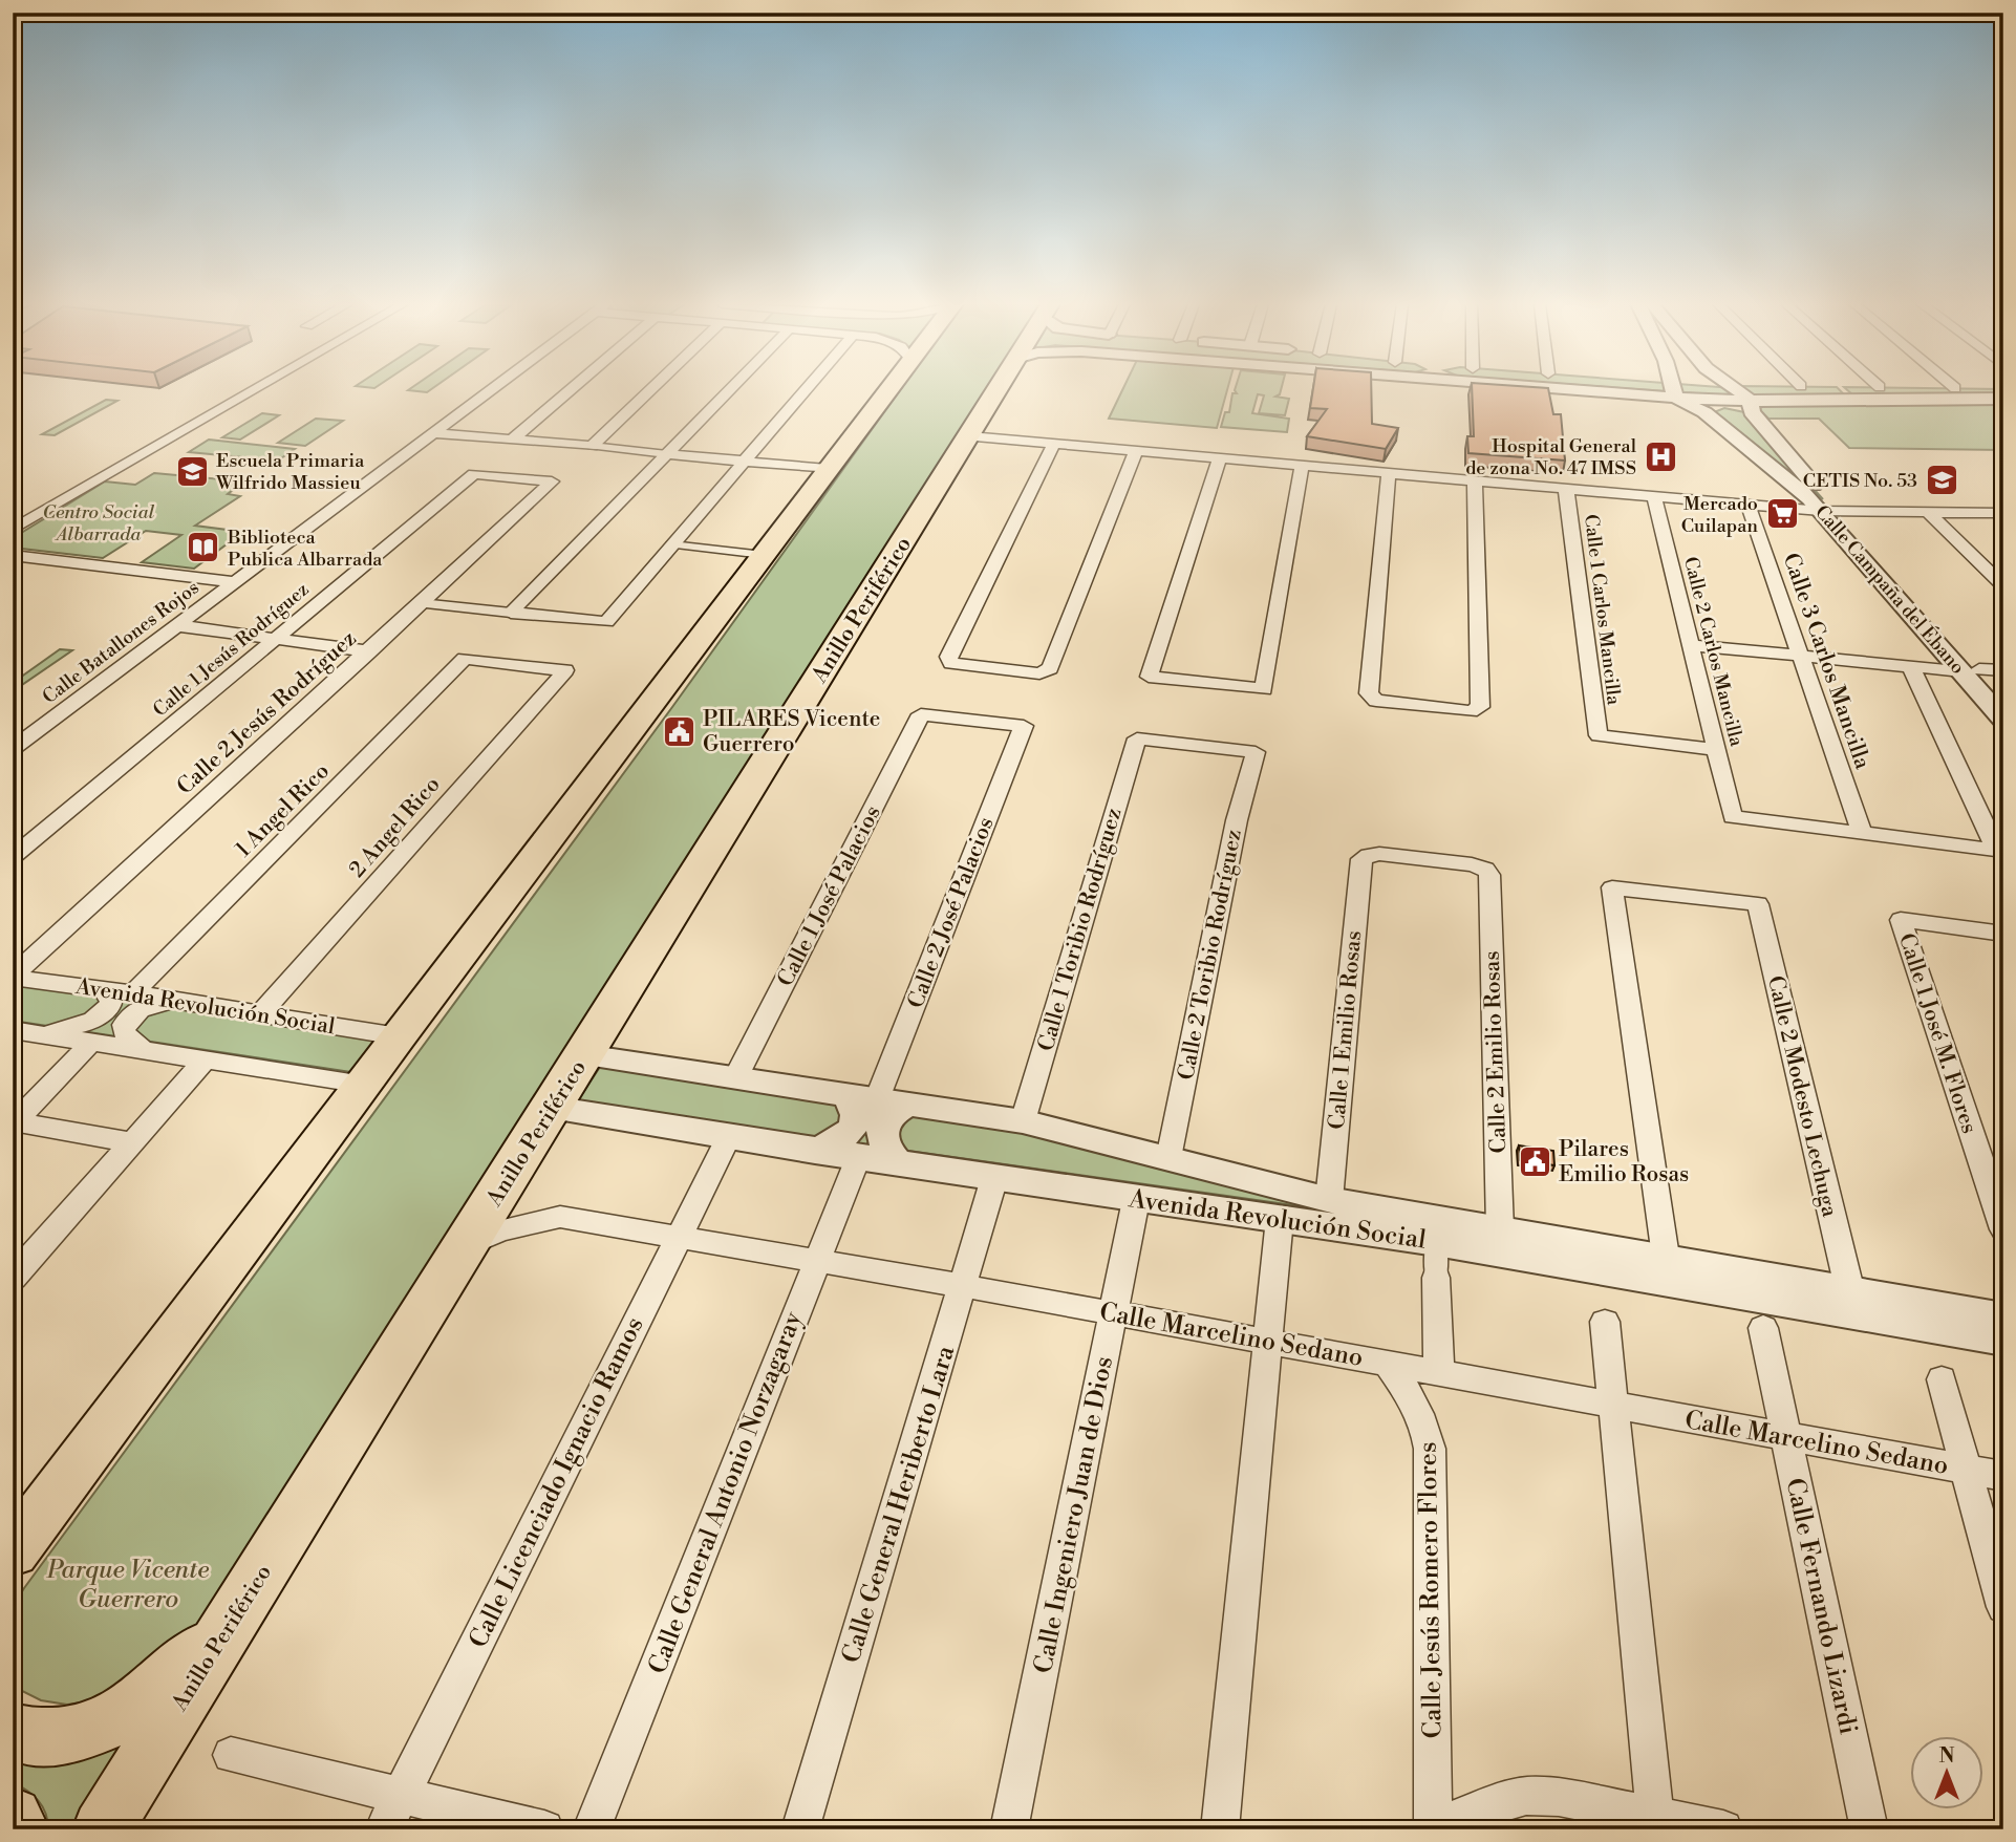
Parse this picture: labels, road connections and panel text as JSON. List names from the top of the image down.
{
  "streets": {
    "main road": ["Anillo Periférico"],
    "street": [
      "Calle Campaña del Ébano",
      "Calle 1 Carlos Mancilla",
      "Calle Batallones Rojos",
      "Calle 1 Jesús Rodríguez",
      "Calle 2 Carlos Mancilla",
      "Calle 3 Carlos Mancilla",
      "Calle 2 Jesús Rodríguez",
      "1 Angel Rico",
      "2 Angel Rico",
      "Calle 1 José Palacios",
      "Calle 2 José Palacios",
      "Calle 1 Toribio Rodríguez",
      "Calle 2 Toribio Rodríguez",
      "Avenida Revolución Social",
      "Calle 1 Emilio Rosas",
      "Calle 1 José M. Flores",
      "Calle 2 Emilio Rosas",
      "Calle 2 Modesto Lechuga",
      "Calle Marcelino Sedano",
      "Calle Licenciado Ignacio Ramos",
      "Calle General Antonio Norzagaray",
      "Calle General Heriberto Lara",
      "Calle Ingeniero Juan de Dios",
      "Calle Jesús Romero Flores",
      "Calle Fernando Lizardi"
    ]
  },
  "crossings": [
    ["Anillo Periférico", "Avenida Revolución Social"],
    ["Anillo Periférico", "Calle Marcelino Sedano"],
    ["Calle 1 Carlos Mancilla", "Calle 2 Carlos Mancilla"],
    ["Calle 1 Jesús Rodríguez", "Calle 2 Jesús Rodríguez"],
    ["Calle 2 Carlos Mancilla", "Calle 3 Carlos Mancilla"],
    ["Calle 2 Jesús Rodríguez", "Avenida Revolución Social"],
    ["1 Angel Rico", "2 Angel Rico"],
    ["1 Angel Rico", "Avenida Revolución Social"],
    ["2 Angel Rico", "Avenida Revolución Social"],
    ["Calle 1 José Palacios", "Calle 2 José Palacios"],
    ["Calle 1 José Palacios", "Avenida Revolución Social"],
    ["Calle 2 José Palacios", "Avenida Revolución Social"],
    ["Calle 1 Toribio Rodríguez", "Calle 2 Toribio Rodríguez"],
    ["Calle 1 Toribio Rodríguez", "Avenida Revolución Social"],
    ["Calle 2 Toribio Rodríguez", "Avenida Revolución Social"],
    ["Avenida Revolución Social", "Calle 1 Emilio Rosas"],
    ["Avenida Revolución Social", "Calle 2 Emilio Rosas"],
    ["Avenida Revolución Social", "Calle 2 Modesto Lechuga"],
    ["Avenida Revolución Social", "Calle Licenciado Ignacio Ramos"],
    ["Avenida Revolución Social", "Calle General Antonio Norzagaray"],
    ["Avenida Revolución Social", "Calle General Heriberto Lara"],
    ["Avenida Revolución Social", "Calle Ingeniero Juan de Dios"],
    ["Avenida Revolución Social", "Calle Fernando Lizardi"],
    ["Calle 1 Emilio Rosas", "Calle 2 Emilio Rosas"],
    ["Calle Marcelino Sedano", "Calle Licenciado Ignacio Ramos"],
    ["Calle Marcelino Sedano", "Calle General Antonio Norzagaray"],
    ["Calle Marcelino Sedano", "Calle General Heriberto Lara"],
    ["Calle Marcelino Sedano", "Calle Ingeniero Juan de Dios"],
    ["Calle Marcelino Sedano", "Calle Jesús Romero Flores"],
    ["Calle Marcelino Sedano", "Calle Fernando Lizardi"]
  ],
  "parks": ["Centro Social Albarrada", "Parque Vicente Guerrero"],
  "places": {
    "hospital": ["Hospital General de zona No. 47 IMSS"],
    "school or university": ["Escuela Primaria Wilfrido Massieu", "CETIS No. 53"],
    "supermarket": ["Mercado Cuilapan"],
    "library": ["Biblioteca Publica Albarrada"],
    "public building": ["PILARES Vicente Guerrero", "Pilares Emilio Rosas"]
  },
  "north": "top"
}
